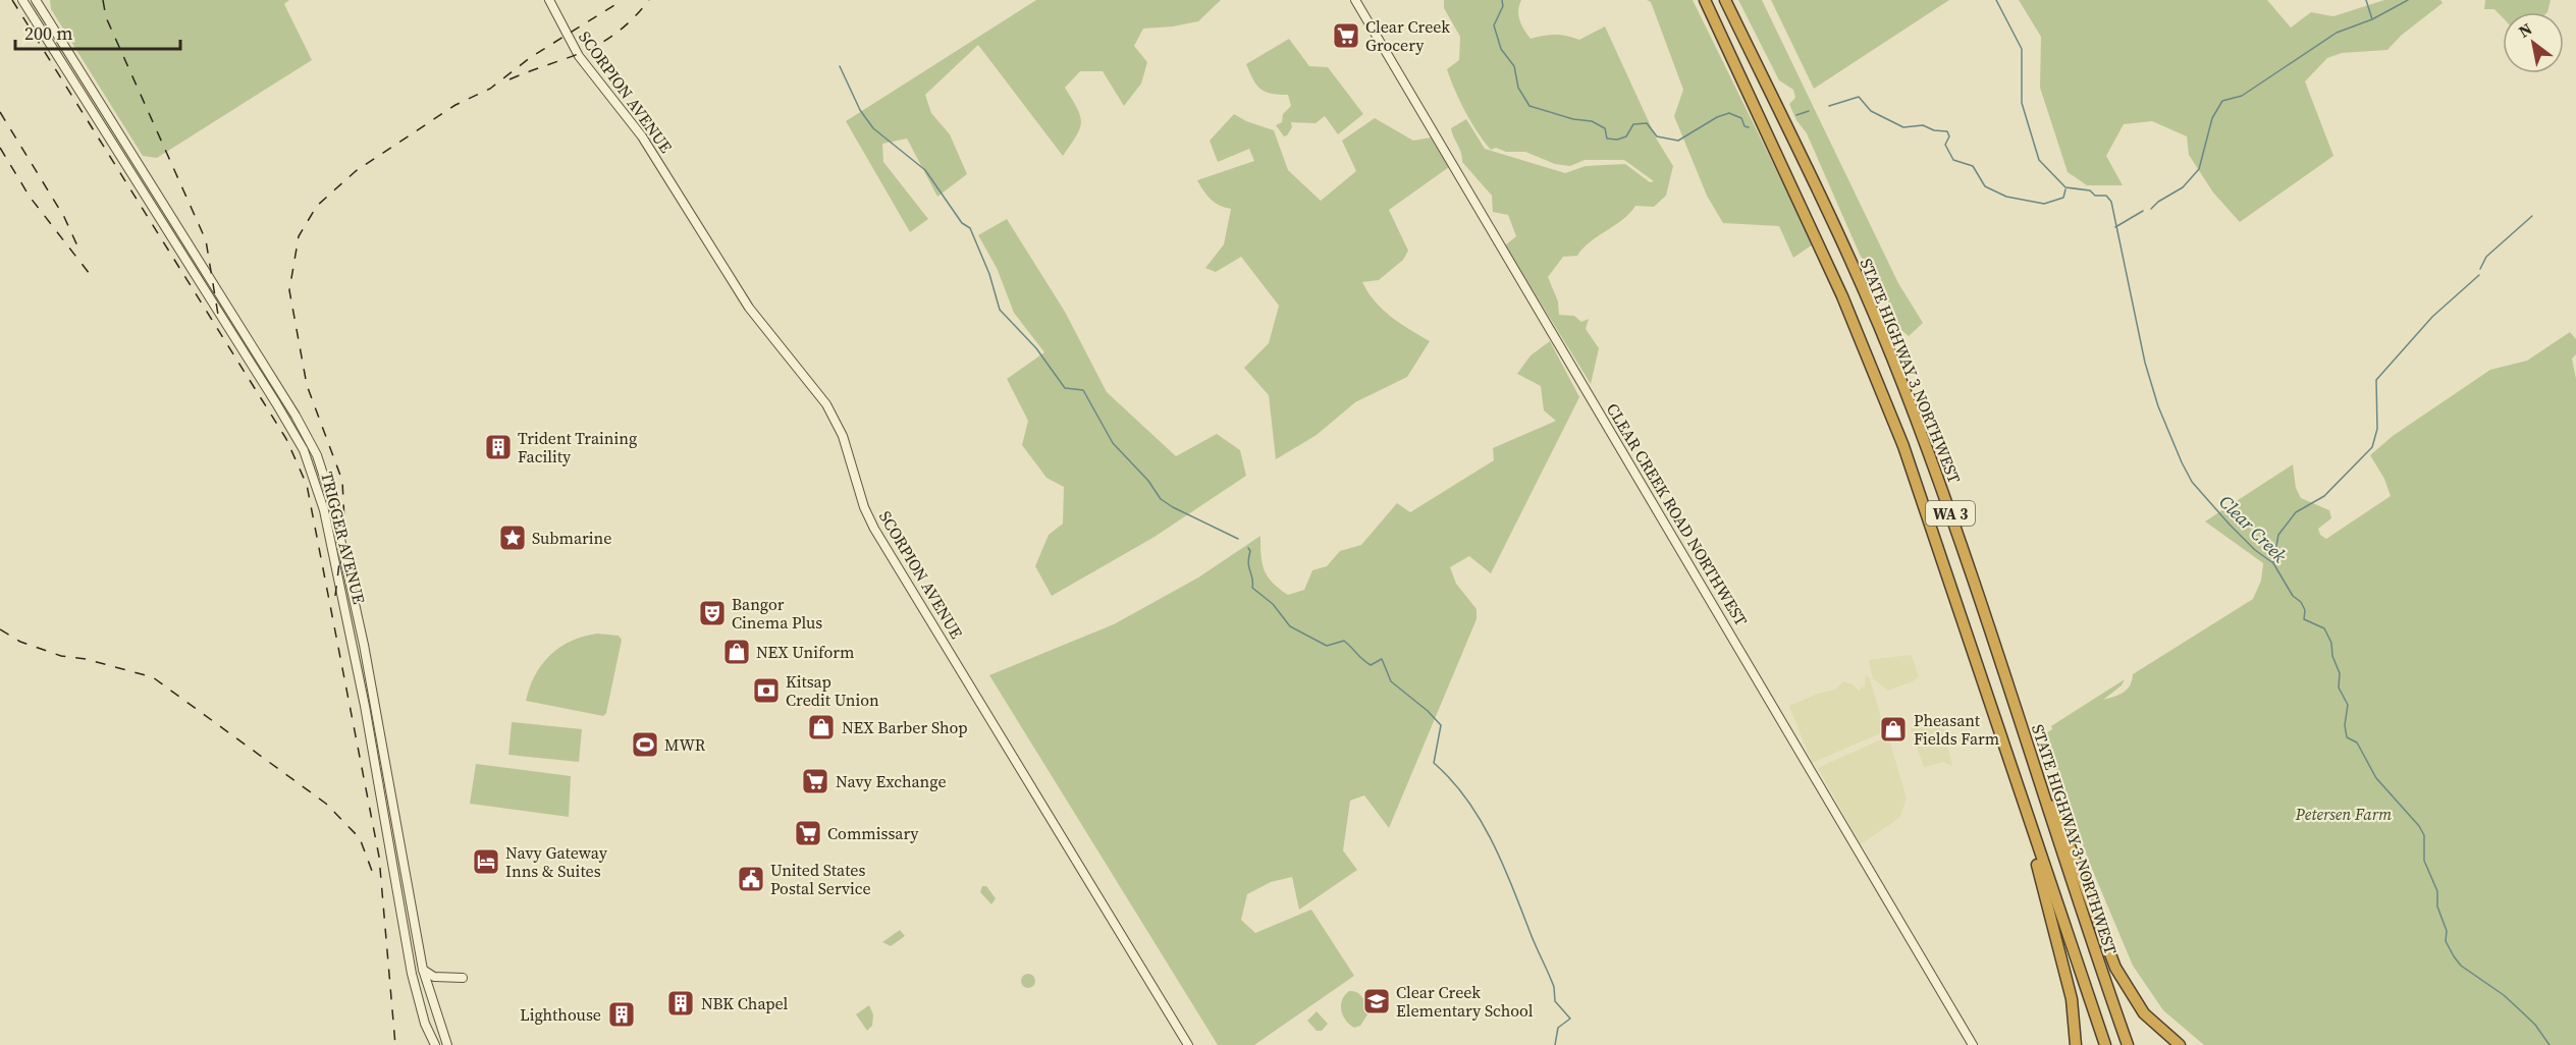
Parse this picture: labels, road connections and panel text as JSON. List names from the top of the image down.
{
  "streets": {
    "highway": ["STATE HIGHWAY 3 NORTHWEST", "WA 3"],
    "main road": ["SCORPION AVENUE", "CLEAR CREEK ROAD NORTHWEST", "TRIGGER AVENUE"]
  },
  "water": ["Clear Creek"],
  "parks": ["Petersen Farm"],
  "places": {
    "supermarket": ["Clear Creek Grocery", "Navy Exchange", "Commissary"],
    "building": ["Trident Training Facility", "NBK Chapel", "Lighthouse"],
    "place": ["Submarine"],
    "theatre": ["Bangor Cinema Plus"],
    "shop": ["NEX Uniform", "NEX Barber Shop", "Pheasant Fields Farm"],
    "bank": ["Kitsap Credit Union"],
    "sports": ["MWR"],
    "hotel": ["Navy Gateway Inns & Suites"],
    "public building": ["United States Postal Service"],
    "school or university": ["Clear Creek Elementary School"]
  },
  "scale_bar": "200 m",
  "north": "top left"
}
